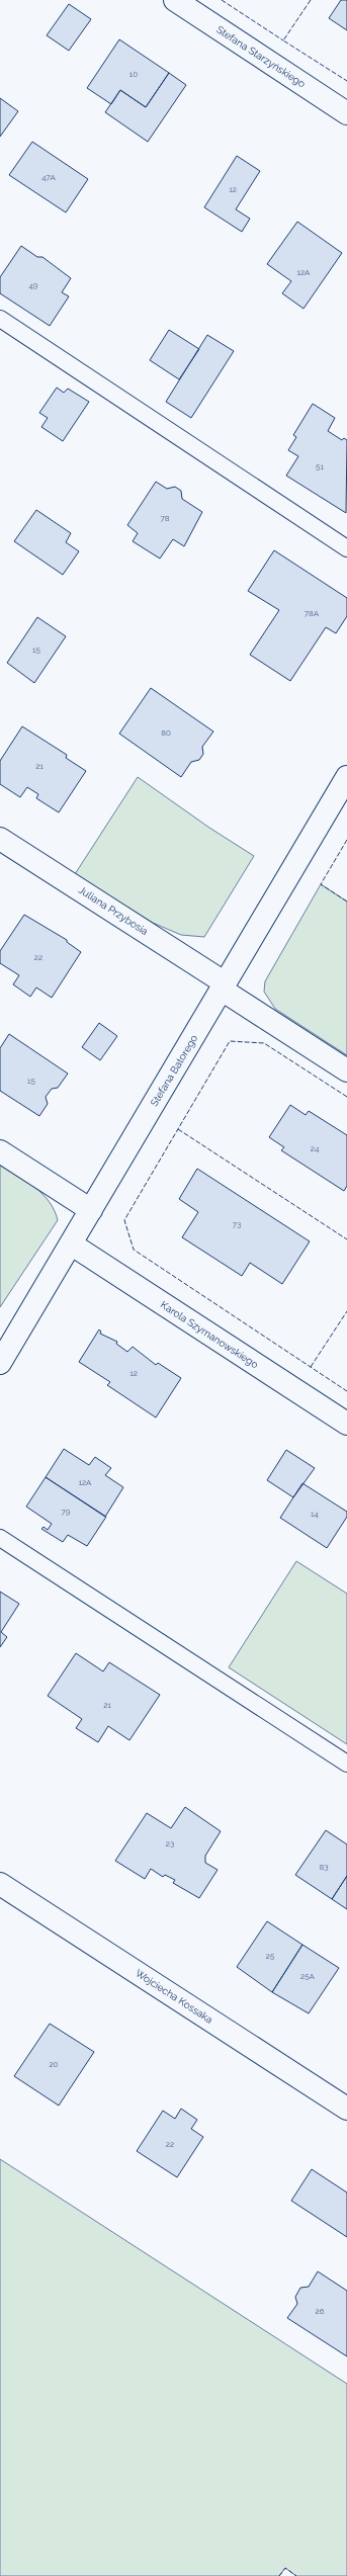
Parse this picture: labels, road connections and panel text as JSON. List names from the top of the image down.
{
  "streets": {
    "street": [
      "Stefana Starzyńskiego",
      "Juliana Przybosia",
      "Stefana Batorego",
      "Karola Szymanowskiego",
      "Wojciecha Kossaka"
    ]
  },
  "crossings": [
    ["Juliana Przybosia", "Stefana Batorego"],
    ["Stefana Batorego", "Karola Szymanowskiego"]
  ],
  "house_numbers": [
    "10",
    "47A",
    "12",
    "12A",
    "49",
    "51",
    "78",
    "78A",
    "15",
    "80",
    "21",
    "22",
    "15",
    "24",
    "73",
    "12",
    "12A",
    "79",
    "14",
    "21",
    "23",
    "83",
    "25",
    "25A",
    "20",
    "22",
    "26"
  ]
}
